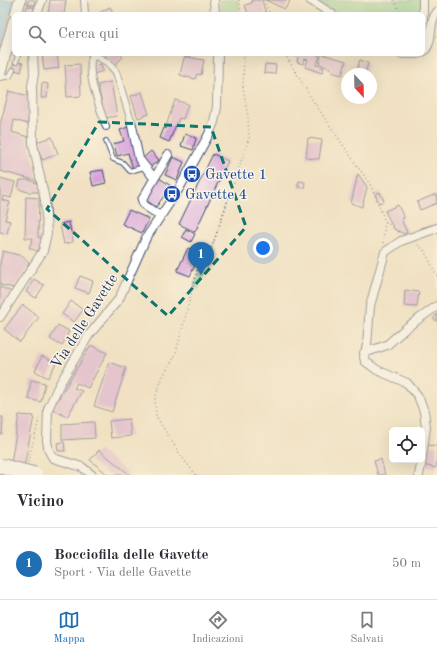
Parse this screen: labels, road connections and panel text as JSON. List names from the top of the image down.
{
  "streets": {
    "street": ["Via delle Gavette"]
  },
  "places": {
    "bus stop": ["Gavette 1", "Gavette 4"]
  },
  "north": "bottom",
  "page": {
    "search": "Cerca qui",
    "pins": "1",
    "heading": "Vicino",
    "list": [
      {
        "mark": "1",
        "name": "Bocciofila delle Gavette",
        "note": "Sport · Via delle Gavette",
        "value": "50 m"
      }
    ],
    "nav": ["Mappa", "Indicazioni", "Salvati"]
  }
}
